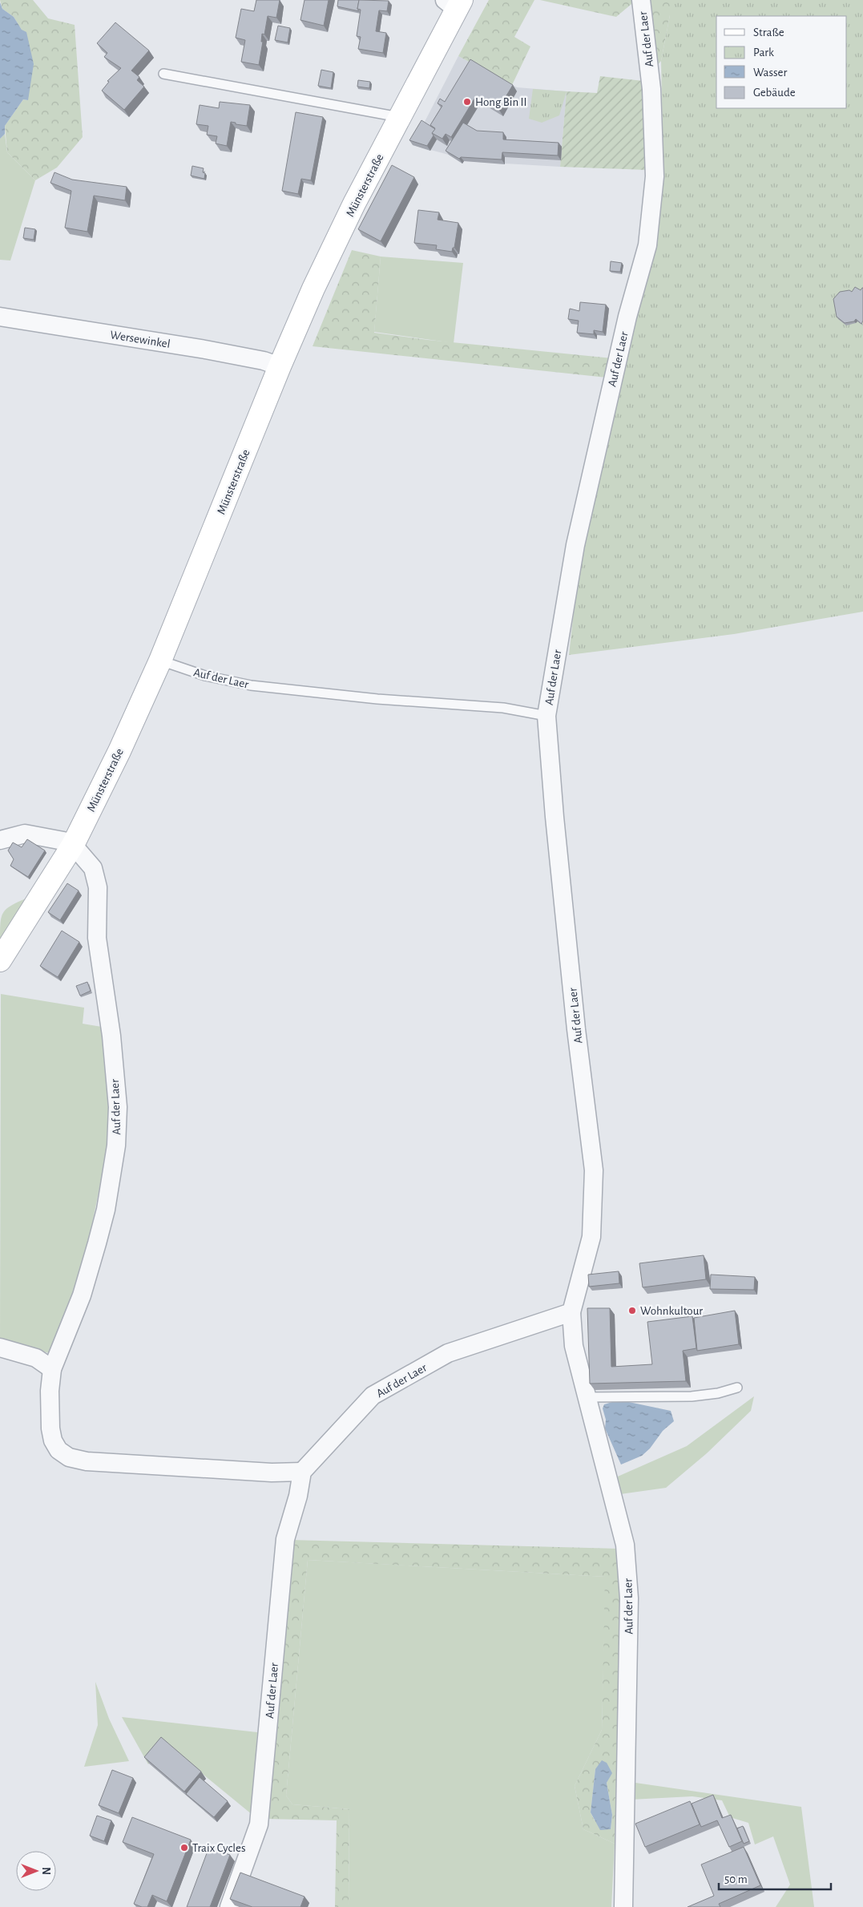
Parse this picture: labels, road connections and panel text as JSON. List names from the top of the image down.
{
  "streets": {
    "main road": ["Münsterstraße"],
    "street": ["Auf der Laer", "Wersewinkel"]
  },
  "crossings": [
    ["Auf der Laer", "Münsterstraße"],
    ["Münsterstraße", "Wersewinkel"]
  ],
  "places": ["Hong Bin II", "Wohnkultour", "Traix Cycles"],
  "legend": [
    "Straße",
    "Park",
    "Wasser",
    "Gebäude"
  ],
  "scale_bar": "50 m",
  "north": "right"
}
